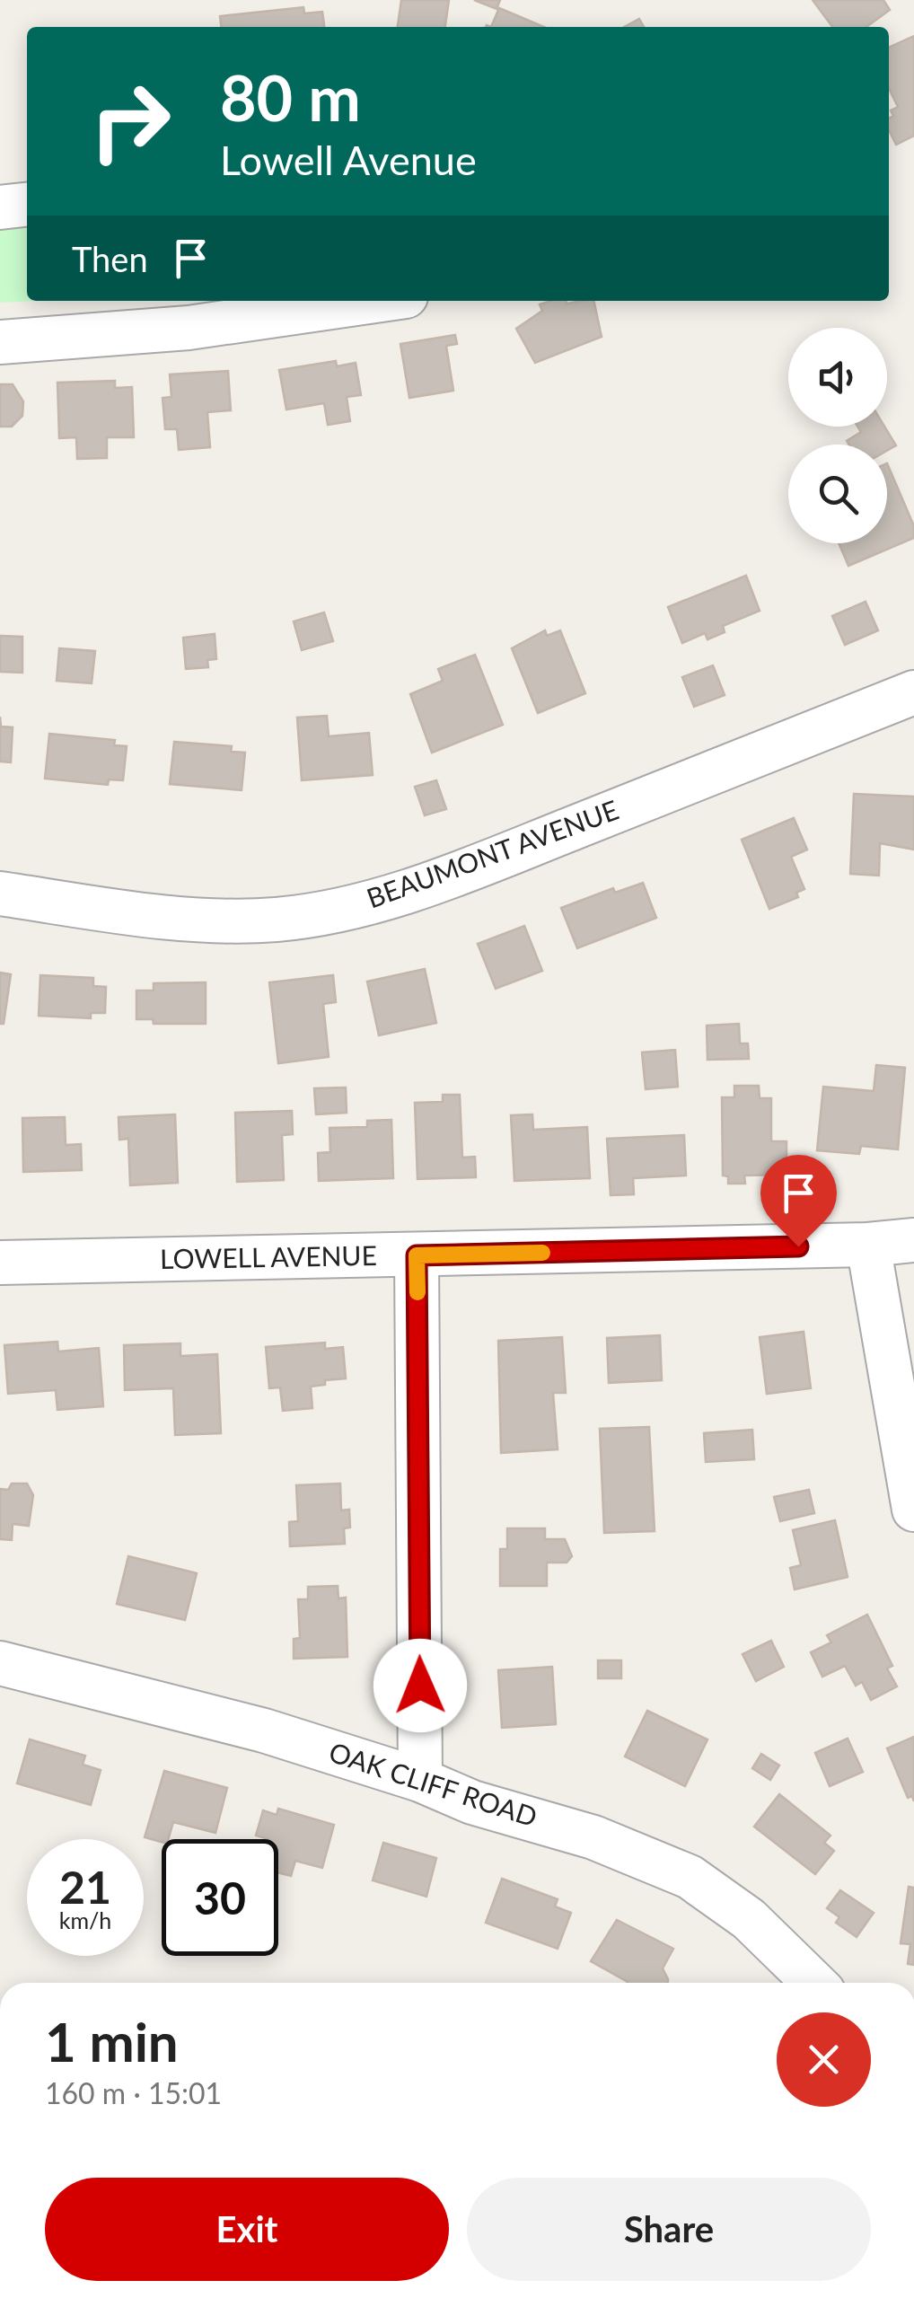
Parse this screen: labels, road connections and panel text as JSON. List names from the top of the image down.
{
  "streets": {
    "street": ["BEAUMONT AVENUE", "LOWELL AVENUE", "OAK CLIFF ROAD"]
  },
  "page": {
    "turn": ["80 m", "Lowell Avenue"],
    "then": "Then",
    "speed": "21 km/h",
    "limit": "30",
    "heading": ["1 min", "160 m · 15:01"],
    "buttons": ["Exit", "Share"]
  }
}
